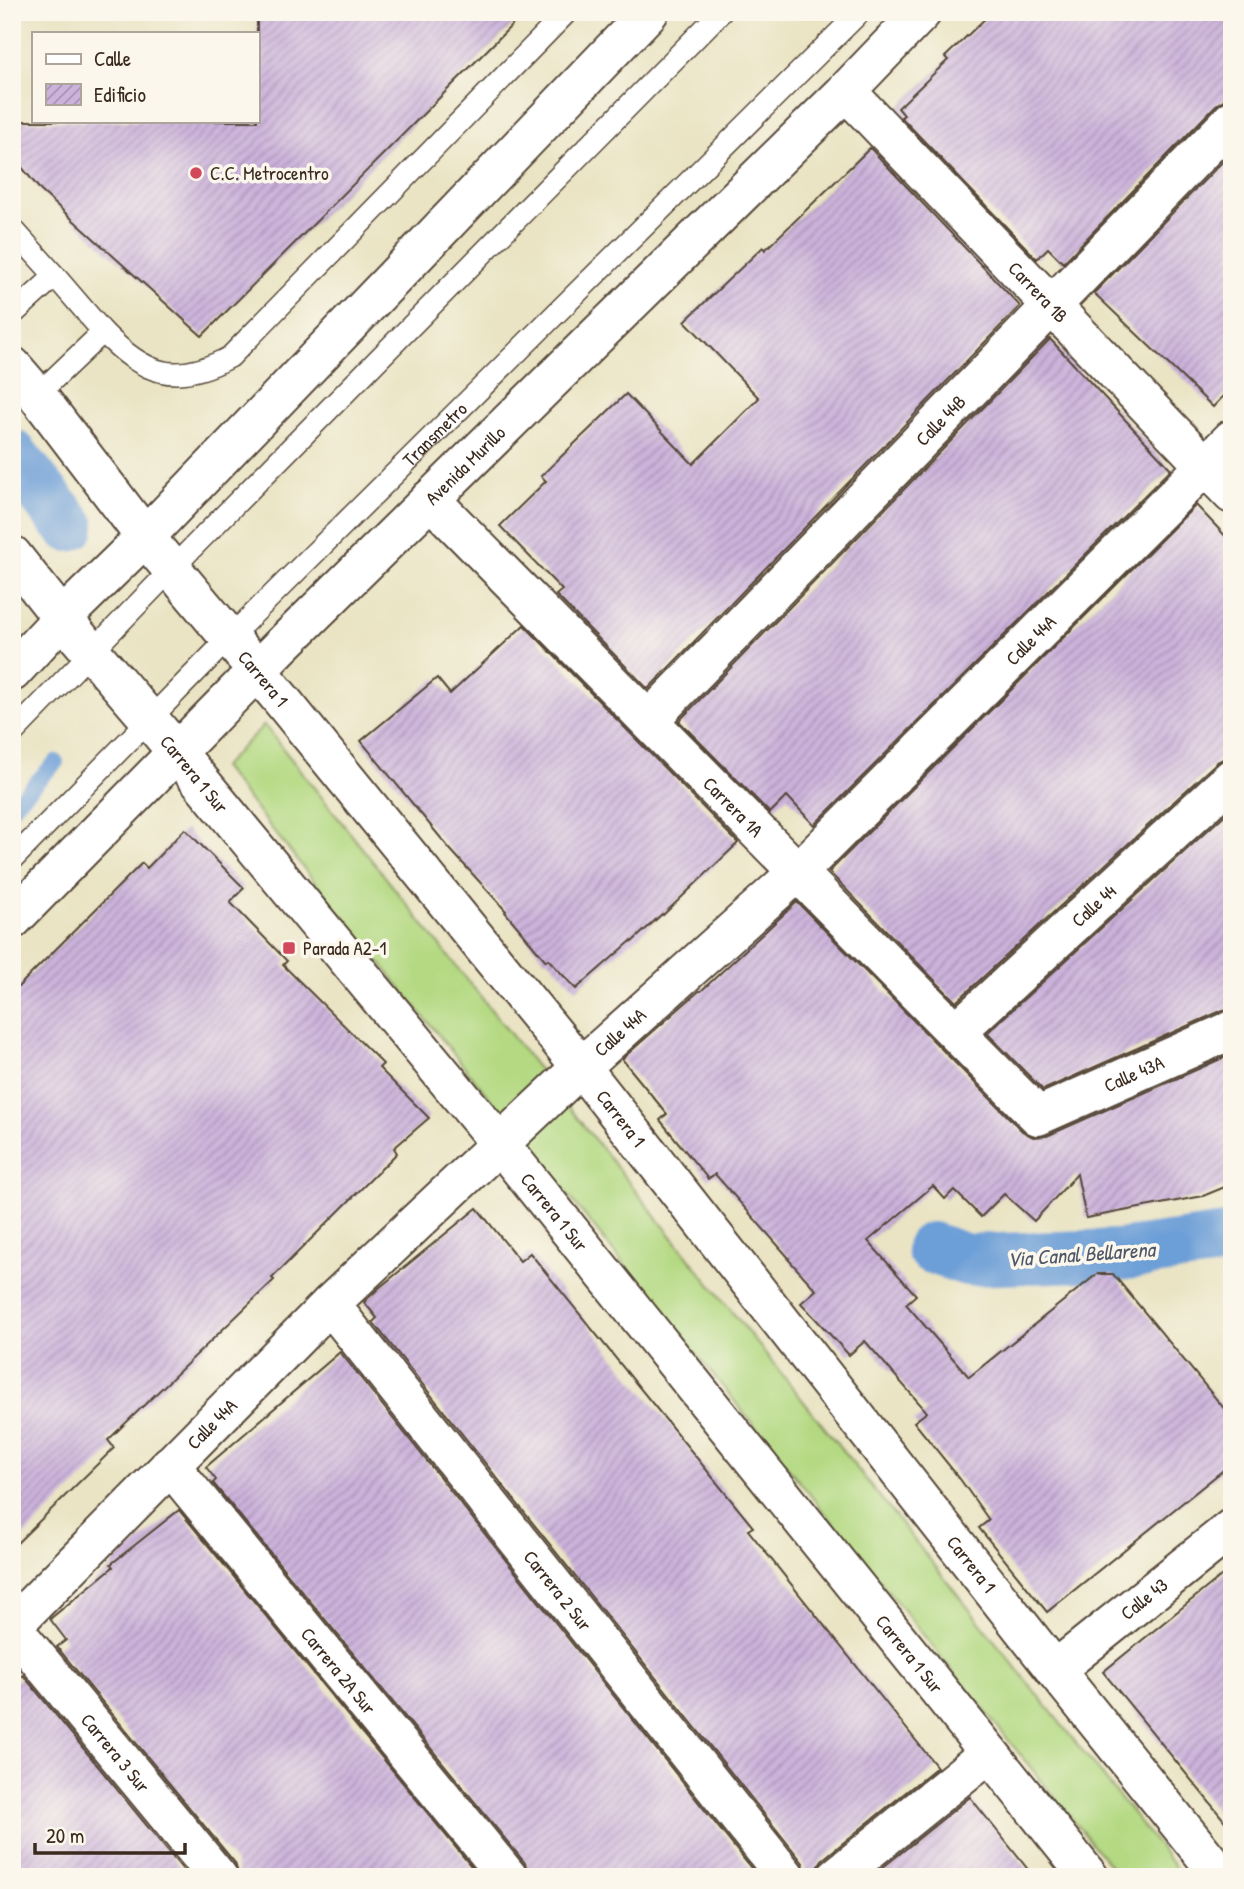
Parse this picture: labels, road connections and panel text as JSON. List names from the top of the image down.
{
  "streets": {
    "street": [
      "Carrera 1B",
      "Calle 44B",
      "Avenida Murillo",
      "Calle 44A",
      "Carrera 1",
      "Carrera 1 Sur",
      "Carrera 1A",
      "Calle 44",
      "Calle 43A",
      "Carrera 2 Sur",
      "Calle 43",
      "Carrera 2A Sur",
      "Carrera 3 Sur"
    ],
    "lane": ["Transmetro"]
  },
  "crossings": [
    ["Carrera 1B", "Calle 44B"],
    ["Carrera 1B", "Avenida Murillo"],
    ["Carrera 1B", "Calle 44A"],
    ["Calle 44B", "Carrera 1A"],
    ["Transmetro", "Carrera 1"],
    ["Transmetro", "Carrera 1 Sur"],
    ["Avenida Murillo", "Carrera 1"],
    ["Avenida Murillo", "Carrera 1 Sur"],
    ["Avenida Murillo", "Carrera 1A"],
    ["Calle 44A", "Carrera 1"],
    ["Calle 44A", "Carrera 1 Sur"],
    ["Calle 44A", "Carrera 1A"],
    ["Calle 44A", "Carrera 2 Sur"],
    ["Calle 44A", "Carrera 2A Sur"],
    ["Calle 44A", "Carrera 3 Sur"],
    ["Carrera 1", "Calle 43"],
    ["Carrera 1A", "Calle 44"],
    ["Carrera 1A", "Calle 43A"]
  ],
  "water": ["Via Canal Bellarena"],
  "places": {
    "other": ["C.C. Metrocentro"],
    "transit": ["Parada A2-1"]
  },
  "legend": ["Calle", "Edificio"],
  "scale_bar": "20 m"
}
